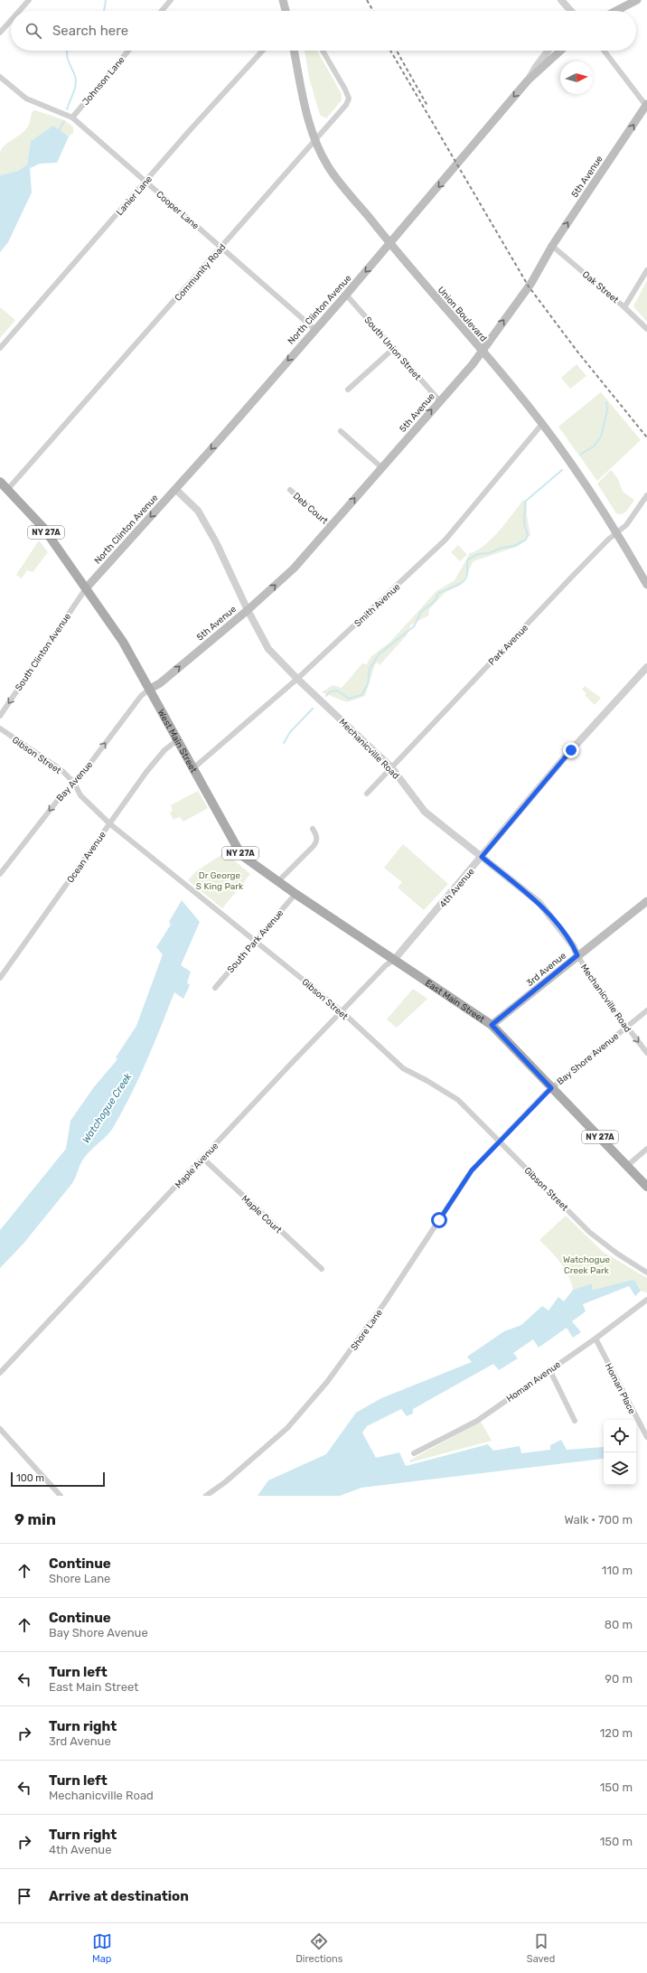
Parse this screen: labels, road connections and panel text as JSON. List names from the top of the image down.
{
  "streets": {
    "main road": [
      "5th Avenue",
      "North Clinton Avenue",
      "Union Boulevard",
      "NY 27A",
      "West Main Street",
      "3rd Avenue",
      "East Main Street"
    ],
    "street": [
      "Johnson Lane",
      "Lanier Lane",
      "Cooper Lane",
      "Community Road",
      "Oak Street",
      "South Union Street",
      "Deb Court",
      "Smith Avenue",
      "Park Avenue",
      "South Clinton Avenue",
      "Mechanicville Road",
      "Gibson Street",
      "Bay Avenue",
      "Ocean Avenue",
      "4th Avenue",
      "South Park Avenue",
      "Bay Shore Avenue",
      "Maple Avenue",
      "Maple Court",
      "Shore Lane",
      "Homan Avenue",
      "Homan Place"
    ]
  },
  "crossings": [
    ["Johnson Lane", "Cooper Lane"],
    ["5th Avenue", "Oak Street"],
    ["5th Avenue", "Union Boulevard"],
    ["5th Avenue", "South Union Street"],
    ["5th Avenue", "Deb Court"],
    ["5th Avenue", "West Main Street"],
    ["5th Avenue", "Mechanicville Road"],
    ["5th Avenue", "Bay Avenue"],
    ["Lanier Lane", "Cooper Lane"],
    ["Cooper Lane", "Community Road"],
    ["Cooper Lane", "North Clinton Avenue"],
    ["Community Road", "Union Boulevard"],
    ["Community Road", "West Main Street"],
    ["North Clinton Avenue", "Union Boulevard"],
    ["North Clinton Avenue", "South Union Street"],
    ["North Clinton Avenue", "South Clinton Avenue"],
    ["North Clinton Avenue", "West Main Street"],
    ["North Clinton Avenue", "Mechanicville Road"],
    ["Union Boulevard", "Smith Avenue"],
    ["Union Boulevard", "Park Avenue"],
    ["Smith Avenue", "West Main Street"],
    ["Smith Avenue", "Mechanicville Road"],
    ["Park Avenue", "Mechanicville Road"],
    ["South Clinton Avenue", "West Main Street"],
    ["West Main Street", "Bay Avenue"],
    ["West Main Street", "Ocean Avenue"],
    ["West Main Street", "4th Avenue"],
    ["West Main Street", "South Park Avenue"],
    ["West Main Street", "East Main Street"],
    ["West Main Street", "Maple Avenue"],
    ["Mechanicville Road", "4th Avenue"],
    ["Mechanicville Road", "3rd Avenue"],
    ["Mechanicville Road", "Bay Shore Avenue"],
    ["Gibson Street", "Bay Avenue"],
    ["Gibson Street", "Ocean Avenue"],
    ["Gibson Street", "South Park Avenue"],
    ["Gibson Street", "Bay Shore Avenue"],
    ["Gibson Street", "Maple Avenue"],
    ["Gibson Street", "Shore Lane"],
    ["4th Avenue", "East Main Street"],
    ["4th Avenue", "Maple Avenue"],
    ["3rd Avenue", "East Main Street"],
    ["East Main Street", "Bay Shore Avenue"],
    ["East Main Street", "Maple Avenue"],
    ["Bay Shore Avenue", "Shore Lane"],
    ["Maple Avenue", "Maple Court"],
    ["Homan Avenue", "Homan Place"]
  ],
  "one_way": ["5th Avenue", "North Clinton Avenue", "South Clinton Avenue"],
  "water": ["Watchogue Creek"],
  "parks": ["Dr George S King Park", "Watchogue Creek Park"],
  "scale_bar": "100 m",
  "north": "right",
  "page": {
    "search": "Search here",
    "scale": "100 m",
    "heading": ["9 min", "Walk · 700 m"],
    "list": [
      ["Continue", "Shore Lane", "110 m"],
      ["Continue", "Bay Shore Avenue", "80 m"],
      ["Turn left", "East Main Street", "90 m"],
      ["Turn right", "3rd Avenue", "120 m"],
      ["Turn left", "Mechanicville Road", "150 m"],
      ["Turn right", "4th Avenue", "150 m"],
      "Arrive at destination"
    ],
    "nav": ["Map", "Directions", "Saved"]
  }
}
